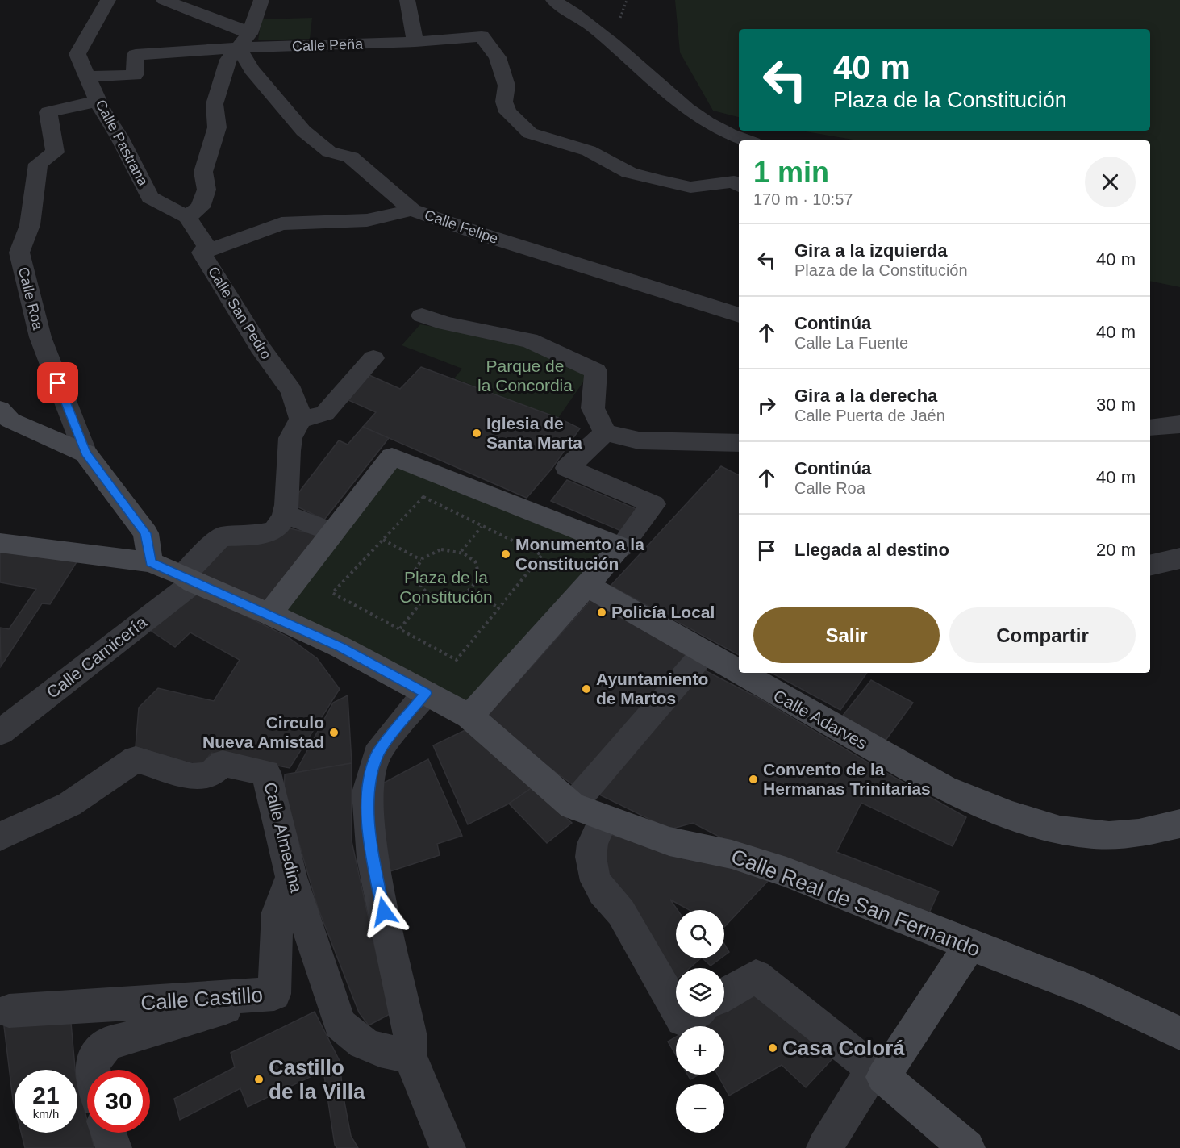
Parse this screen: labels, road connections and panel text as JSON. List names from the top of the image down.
{
  "streets": {
    "street": [
      "Calle Peña",
      "Calle Pastrana",
      "Calle Felipe",
      "Calle Roa",
      "Calle San Pedro",
      "Calle Carnicería",
      "Calle Adarves",
      "Calle Almedina",
      "Calle Real de San Fernando",
      "Calle Castillo"
    ]
  },
  "crossings": [
    ["Calle Peña", "Calle Pastrana"],
    ["Calle Peña", "Calle Felipe"],
    ["Calle Pastrana", "Calle Roa"],
    ["Calle Pastrana", "Calle San Pedro"],
    ["Calle Almedina", "Calle Castillo"]
  ],
  "parks": ["Parque de la Concordia", "Plaza de la Constitución"],
  "places": [
    "Iglesia de Santa Marta",
    "Monumento a la Constitución",
    "Policía Local",
    "Ayuntamiento de Martos",
    "Circulo Nueva Amistad",
    "Convento de la Hermanas Trinitarias",
    "Casa Colorá",
    "Castillo de la Villa"
  ],
  "page": {
    "turn": ["40 m", "Plaza de la Constitución"],
    "heading": ["1 min", "170 m · 10:57"],
    "list": [
      {
        "name": "Gira a la izquierda",
        "note": "Plaza de la Constitución",
        "value": "40 m"
      },
      {
        "name": "Continúa",
        "note": "Calle La Fuente",
        "value": "40 m"
      },
      {
        "name": "Gira a la derecha",
        "note": "Calle Puerta de Jaén",
        "value": "30 m"
      },
      {
        "name": "Continúa",
        "note": "Calle Roa",
        "value": "40 m"
      },
      {
        "name": "Llegada al destino",
        "value": "20 m"
      }
    ],
    "buttons": ["Salir", "Compartir"],
    "map_buttons": ["+", "−"],
    "speed": "21 km/h",
    "limit": "30"
  }
}
